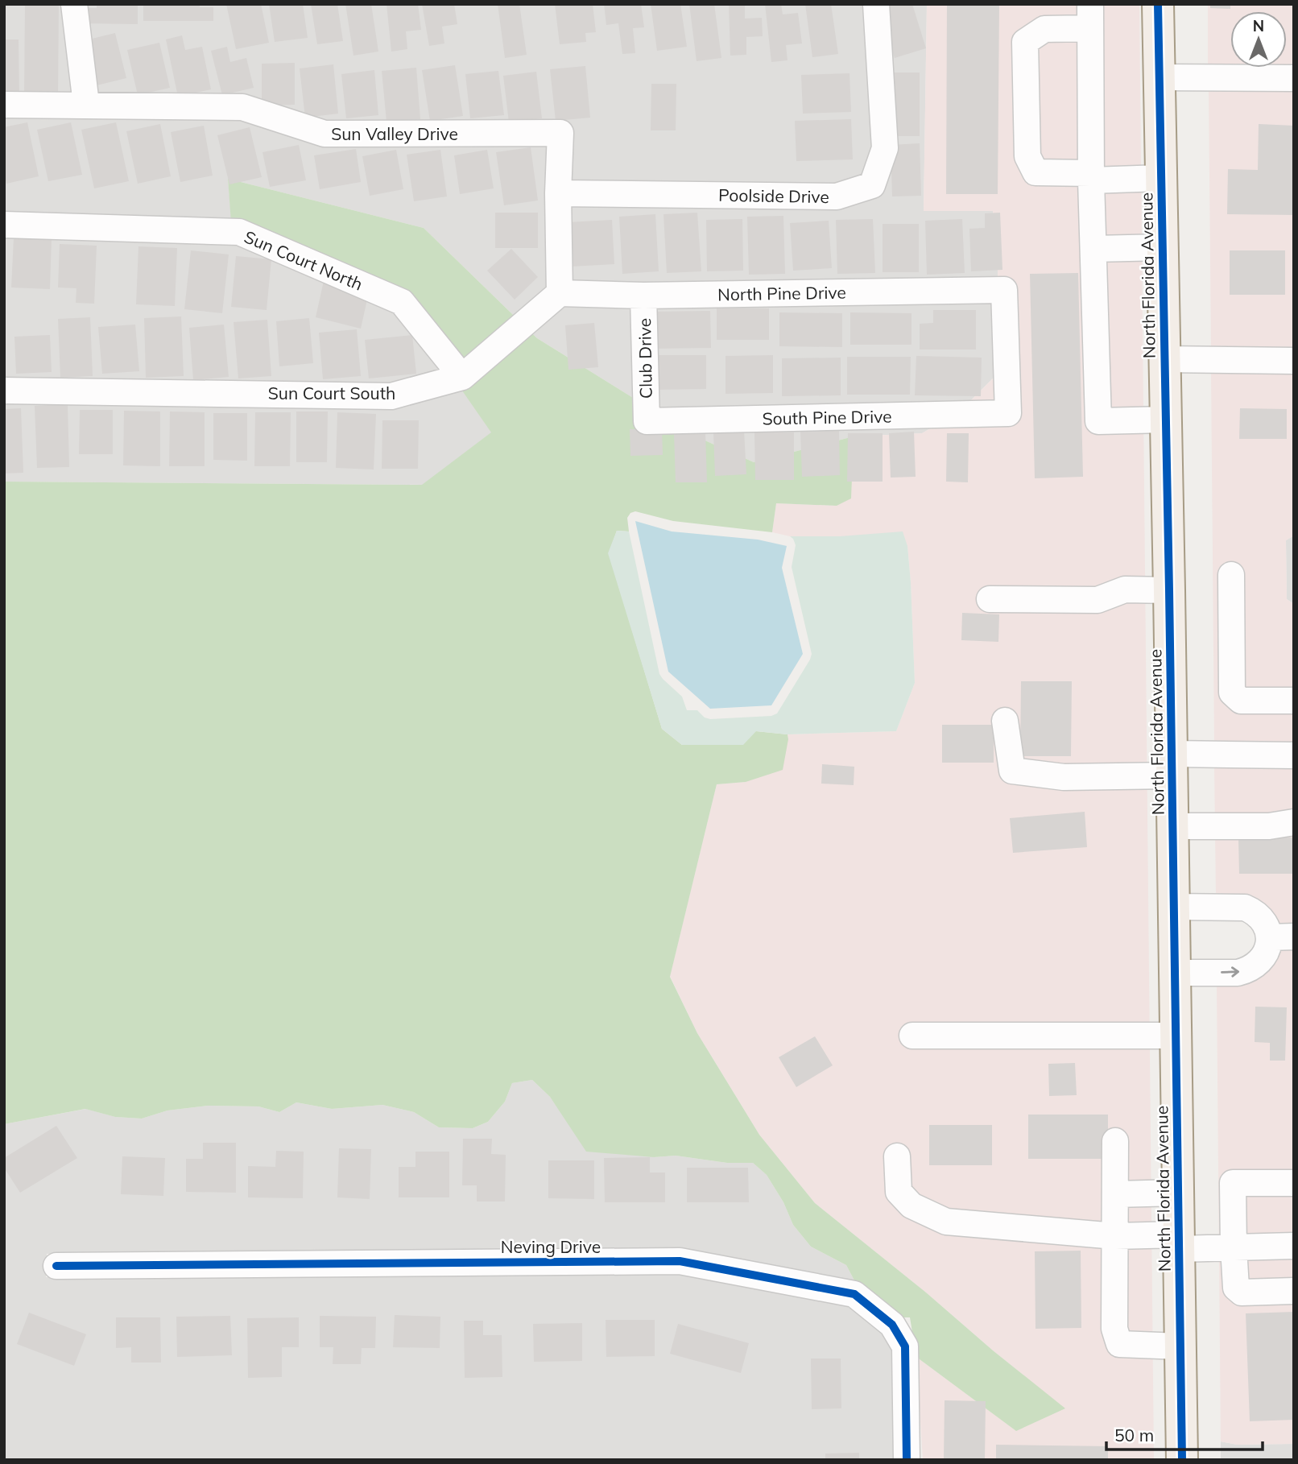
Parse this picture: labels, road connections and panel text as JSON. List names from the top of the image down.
{
  "streets": {
    "main road": ["North Florida Avenue"],
    "street": [
      "Sun Valley Drive",
      "Poolside Drive",
      "Sun Court North",
      "North Pine Drive",
      "Club Drive",
      "Sun Court South",
      "South Pine Drive",
      "Neving Drive"
    ]
  },
  "crossings": [
    ["Sun Valley Drive", "Poolside Drive"],
    ["Sun Court North", "Sun Court South"],
    ["North Pine Drive", "Club Drive"],
    ["North Pine Drive", "Sun Court South"],
    ["North Pine Drive", "South Pine Drive"],
    ["Club Drive", "South Pine Drive"]
  ],
  "scale_bar": "50 m",
  "north": "top"
}
